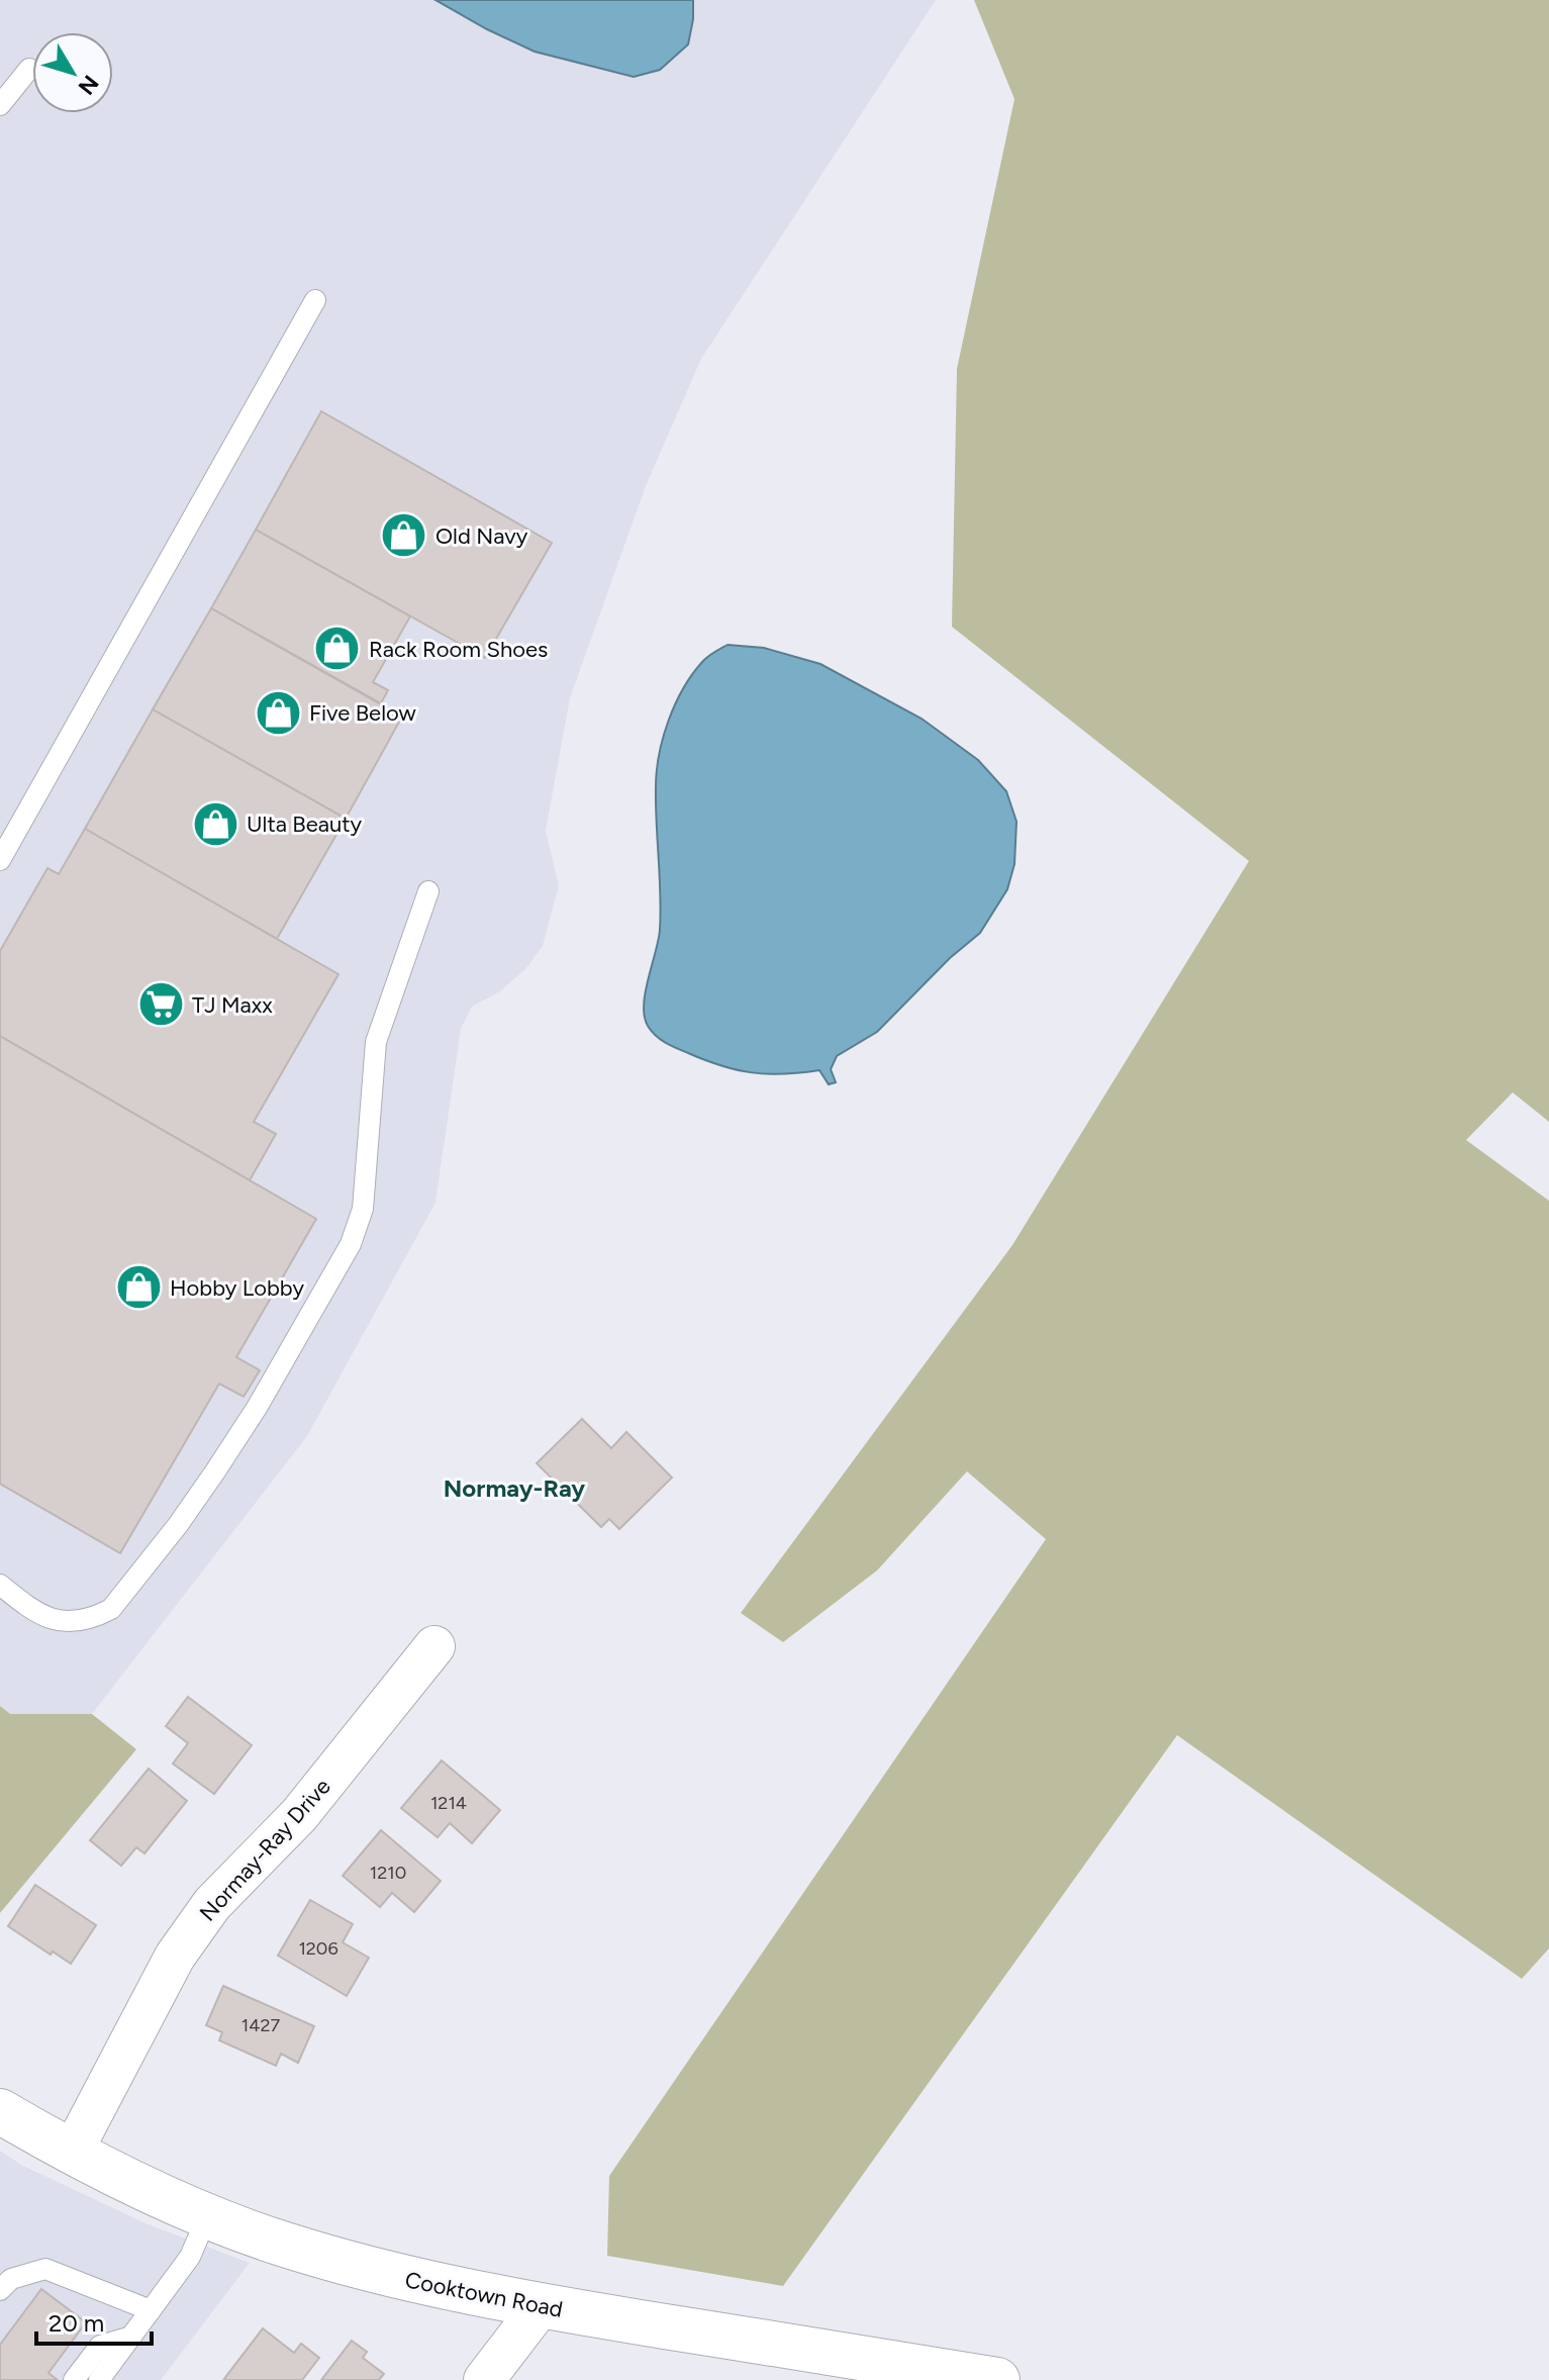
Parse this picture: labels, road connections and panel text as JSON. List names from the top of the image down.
{
  "streets": {
    "street": ["Normay-Ray Drive", "Cooktown Road"]
  },
  "crossings": [
    ["Normay-Ray Drive", "Cooktown Road"]
  ],
  "districts": ["Normay-Ray"],
  "places": {
    "shop": [
      "Old Navy",
      "Rack Room Shoes",
      "Five Below",
      "Ulta Beauty",
      "Hobby Lobby"
    ],
    "supermarket": ["TJ Maxx"]
  },
  "house_numbers": [
    "1214",
    "1210",
    "1206",
    "1427"
  ],
  "scale_bar": "20 m",
  "north": "bottom right"
}
